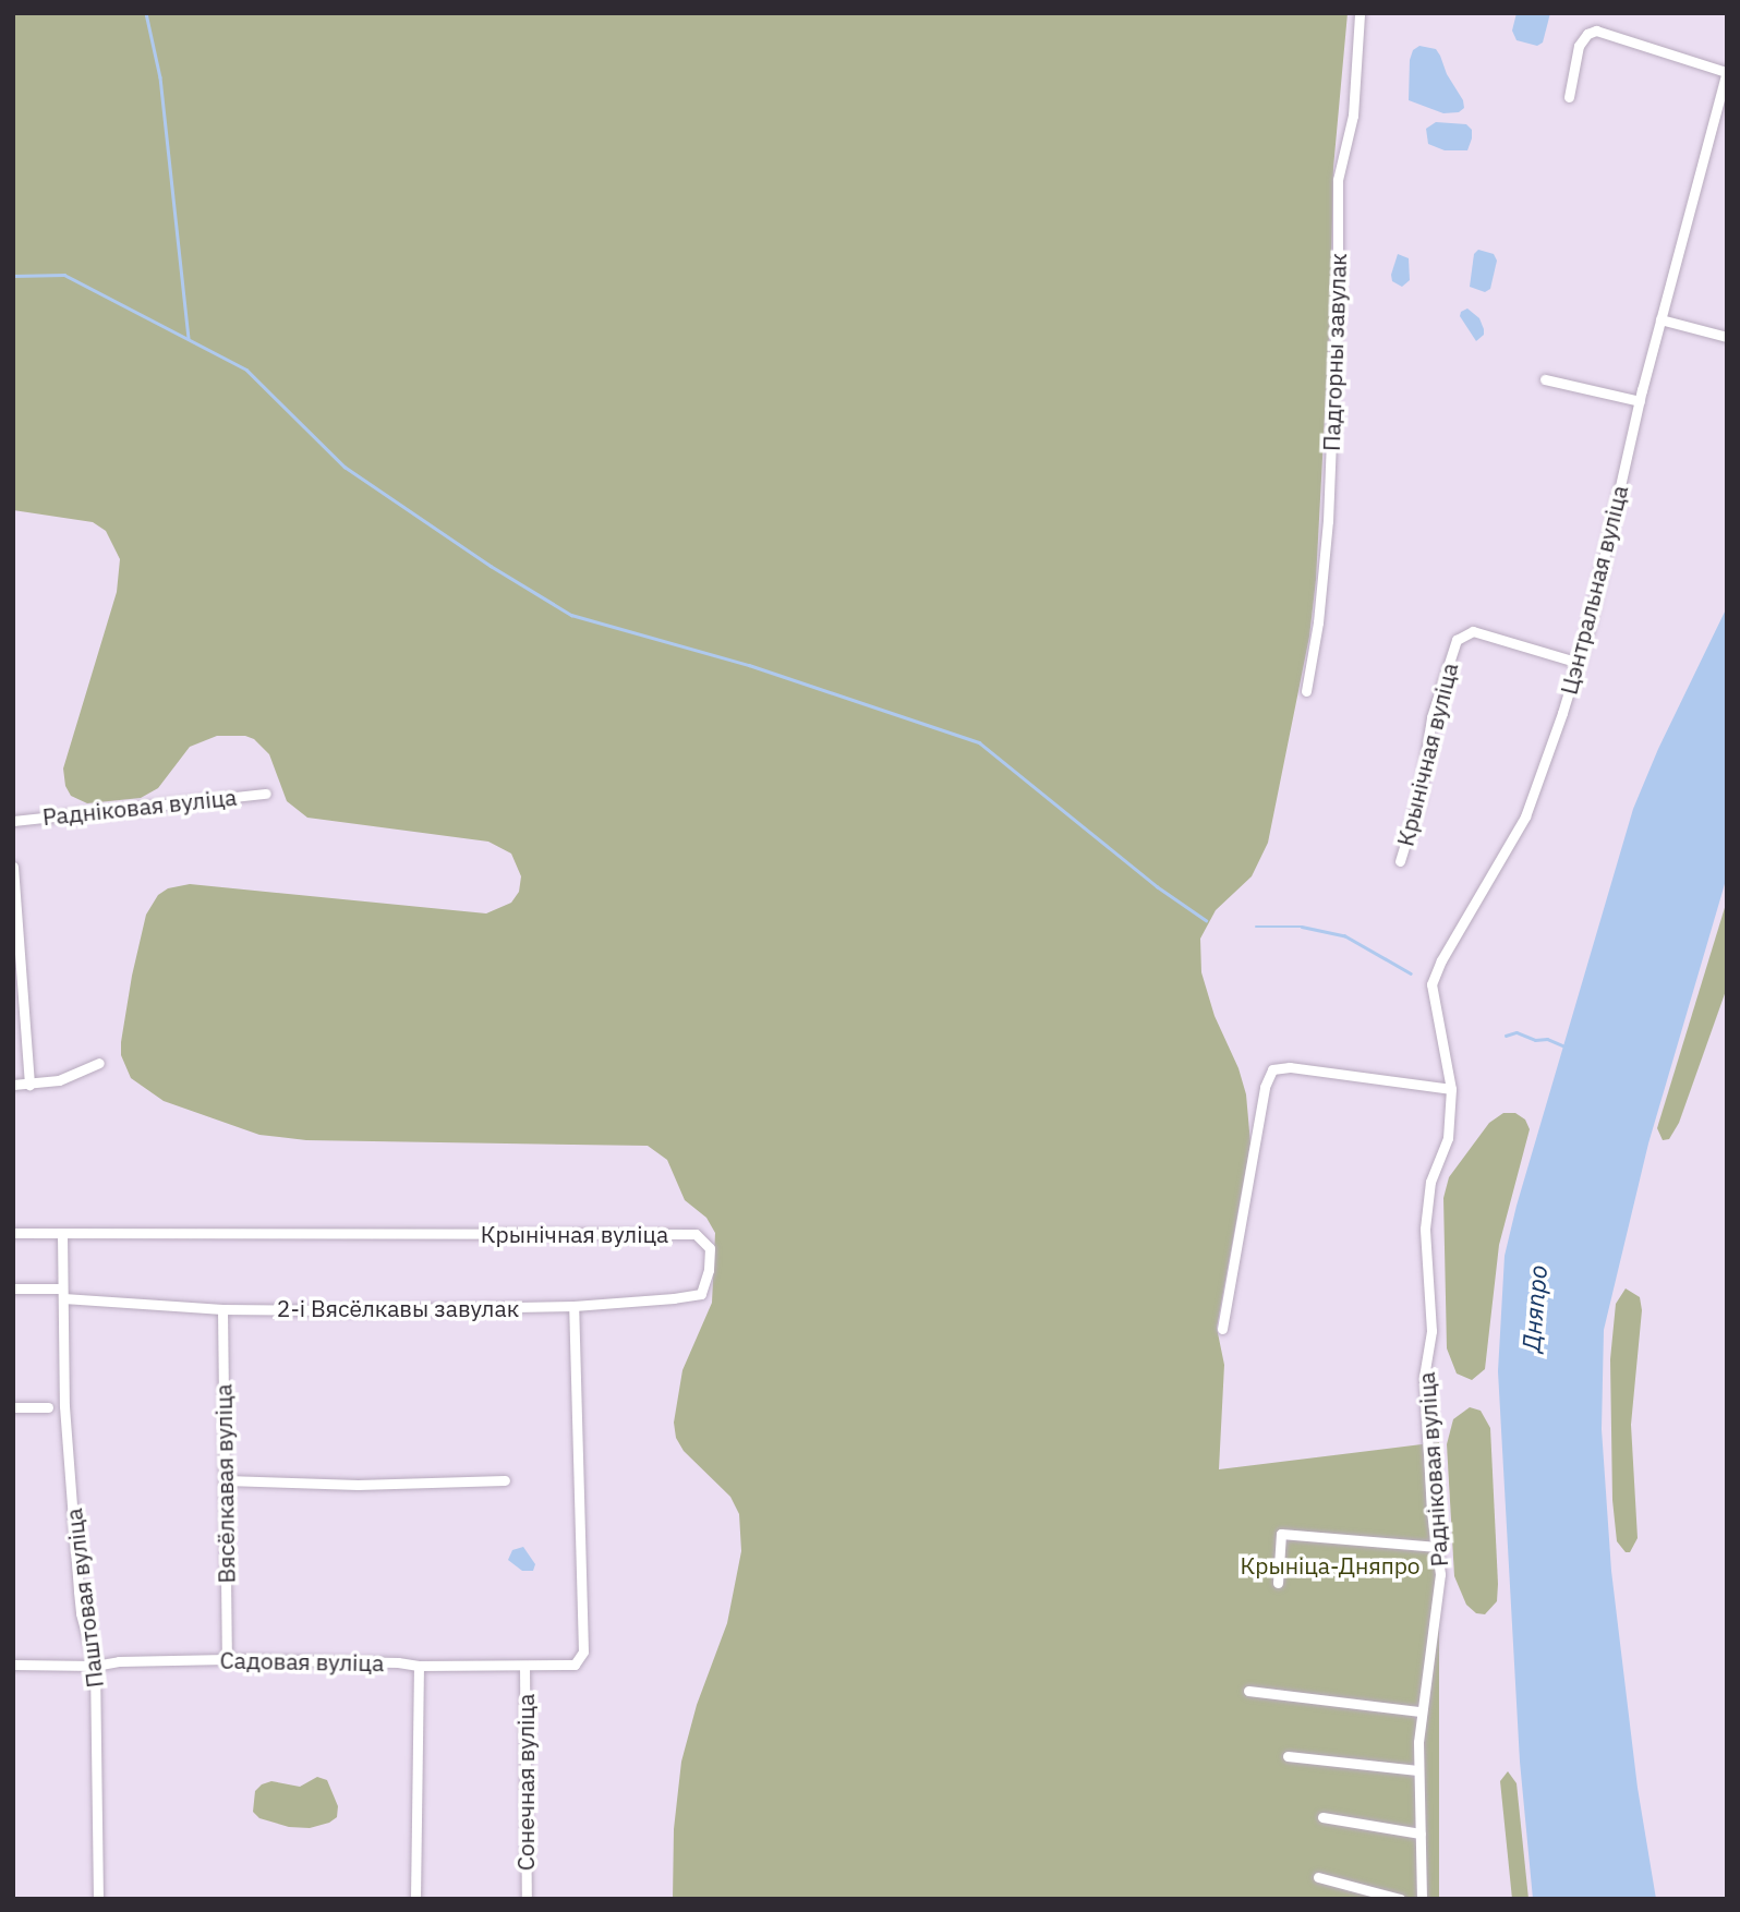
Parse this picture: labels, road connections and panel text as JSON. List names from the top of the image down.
{
  "streets": {
    "street": [
      "Падгорны завулак",
      "Цэнтральная вуліца",
      "Крынічная вуліца",
      "Радніковая вуліца",
      "2-і Вясёлкавы завулак",
      "Вясёлкавая вуліца",
      "Паштовая вуліца",
      "Садовая вуліца",
      "Сонечная вуліца"
    ]
  },
  "crossings": [
    ["Цэнтральная вуліца", "Крынічная вуліца"],
    ["Цэнтральная вуліца", "Радніковая вуліца"],
    ["Крынічная вуліца", "2-і Вясёлкавы завулак"],
    ["Крынічная вуліца", "Паштовая вуліца"],
    ["Крынічная вуліца", "Садовая вуліца"],
    ["2-і Вясёлкавы завулак", "Вясёлкавая вуліца"],
    ["2-і Вясёлкавы завулак", "Садовая вуліца"],
    ["Вясёлкавая вуліца", "Садовая вуліца"],
    ["Паштовая вуліца", "Садовая вуліца"],
    ["Садовая вуліца", "Сонечная вуліца"]
  ],
  "water": ["Дняпро"],
  "parks": ["Крыніца-Дняпро"]
}
